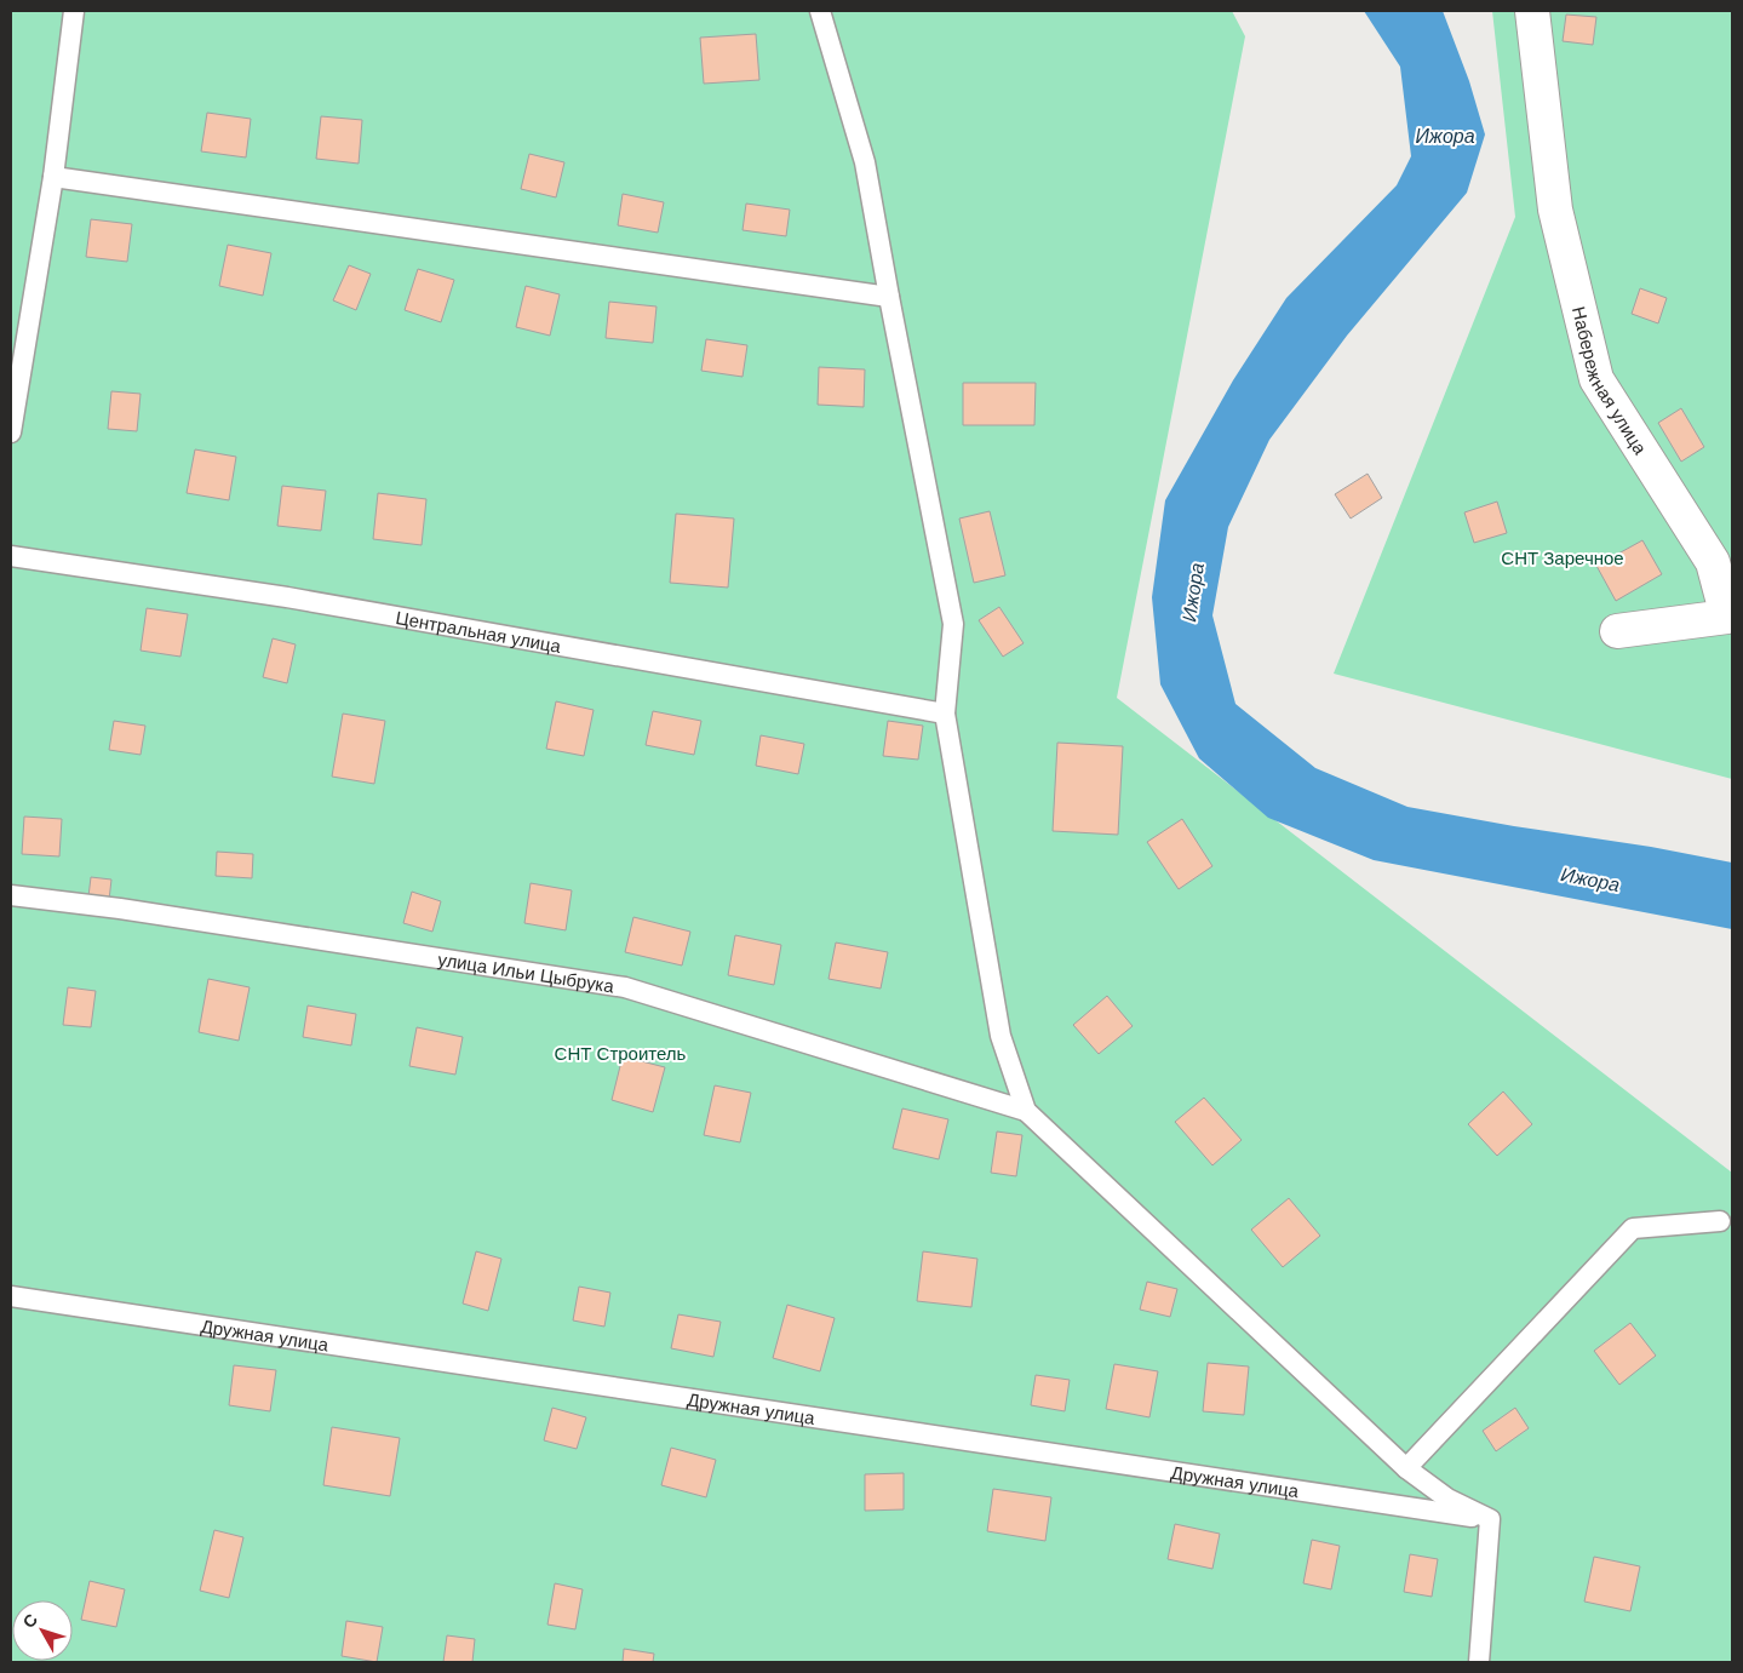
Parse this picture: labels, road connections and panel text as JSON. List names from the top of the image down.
{
  "streets": {
    "street": ["Набережная улица"],
    "lane": ["Центральная улица", "улица Ильи Цыбрука", "Дружная улица"]
  },
  "water": ["Ижора"],
  "parks": ["СНТ Заречное", "СНТ Строитель"],
  "north": "top left"
}
